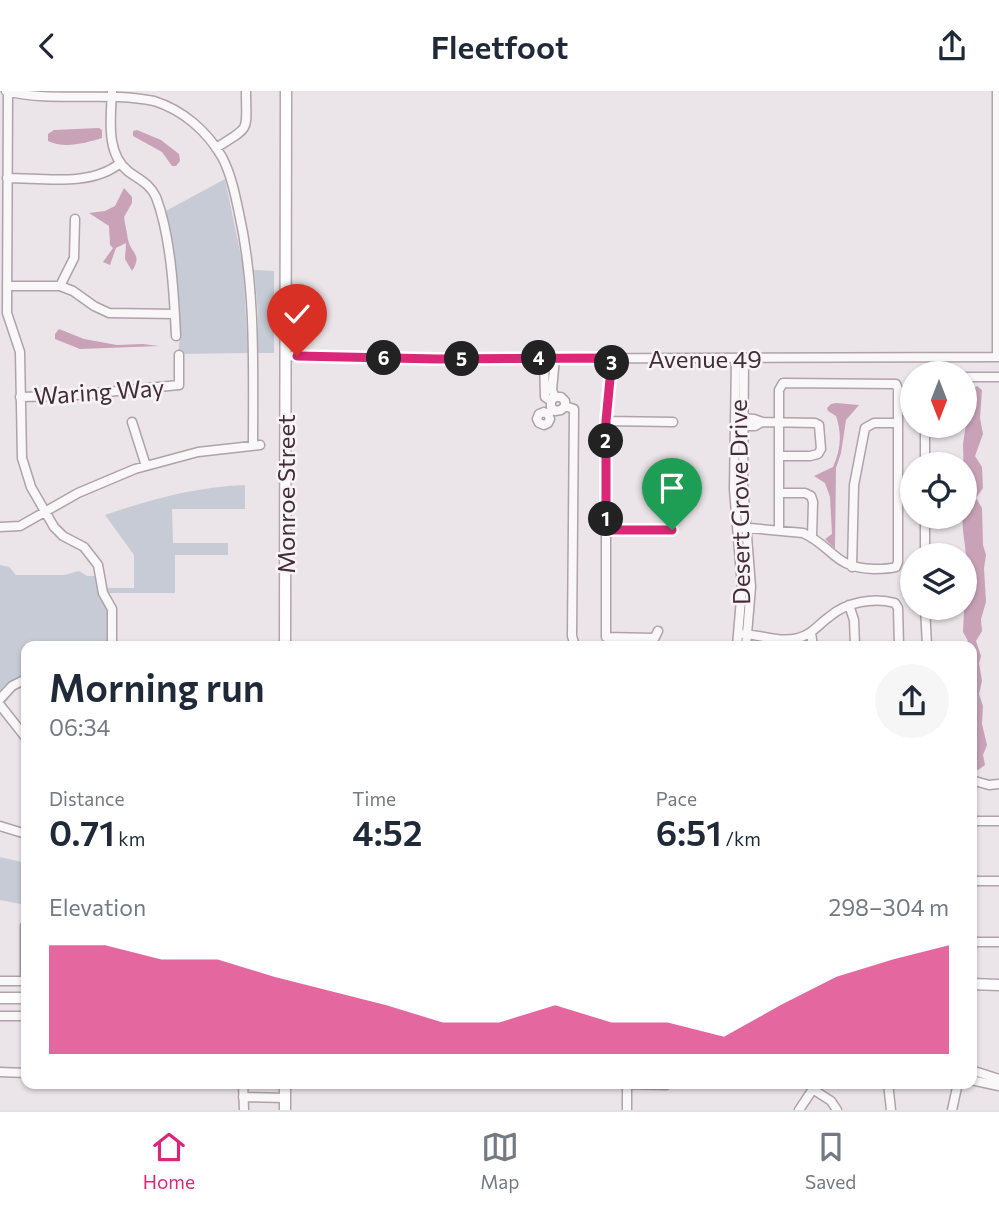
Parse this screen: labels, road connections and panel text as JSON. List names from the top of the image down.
{
  "streets": {
    "main road": ["Monroe Street"],
    "street": ["Avenue 49", "Waring Way", "Desert Grove Drive"]
  },
  "crossings": [
    ["Avenue 49", "Monroe Street"],
    ["Avenue 49", "Desert Grove Drive"]
  ],
  "north": "bottom",
  "page": {
    "header": "Fleetfoot",
    "pins": [
      "4",
      "6",
      "5",
      "3",
      "2",
      "1"
    ],
    "heading": ["Morning run", "06:34"],
    "stats": [
      ["Distance", "0.71 km"],
      ["Time", "4:52"],
      ["Pace", "6:51 /km"]
    ],
    "chart": ["Elevation", "298–304 m"],
    "tabs": ["Home", "Map", "Saved"]
  }
}
